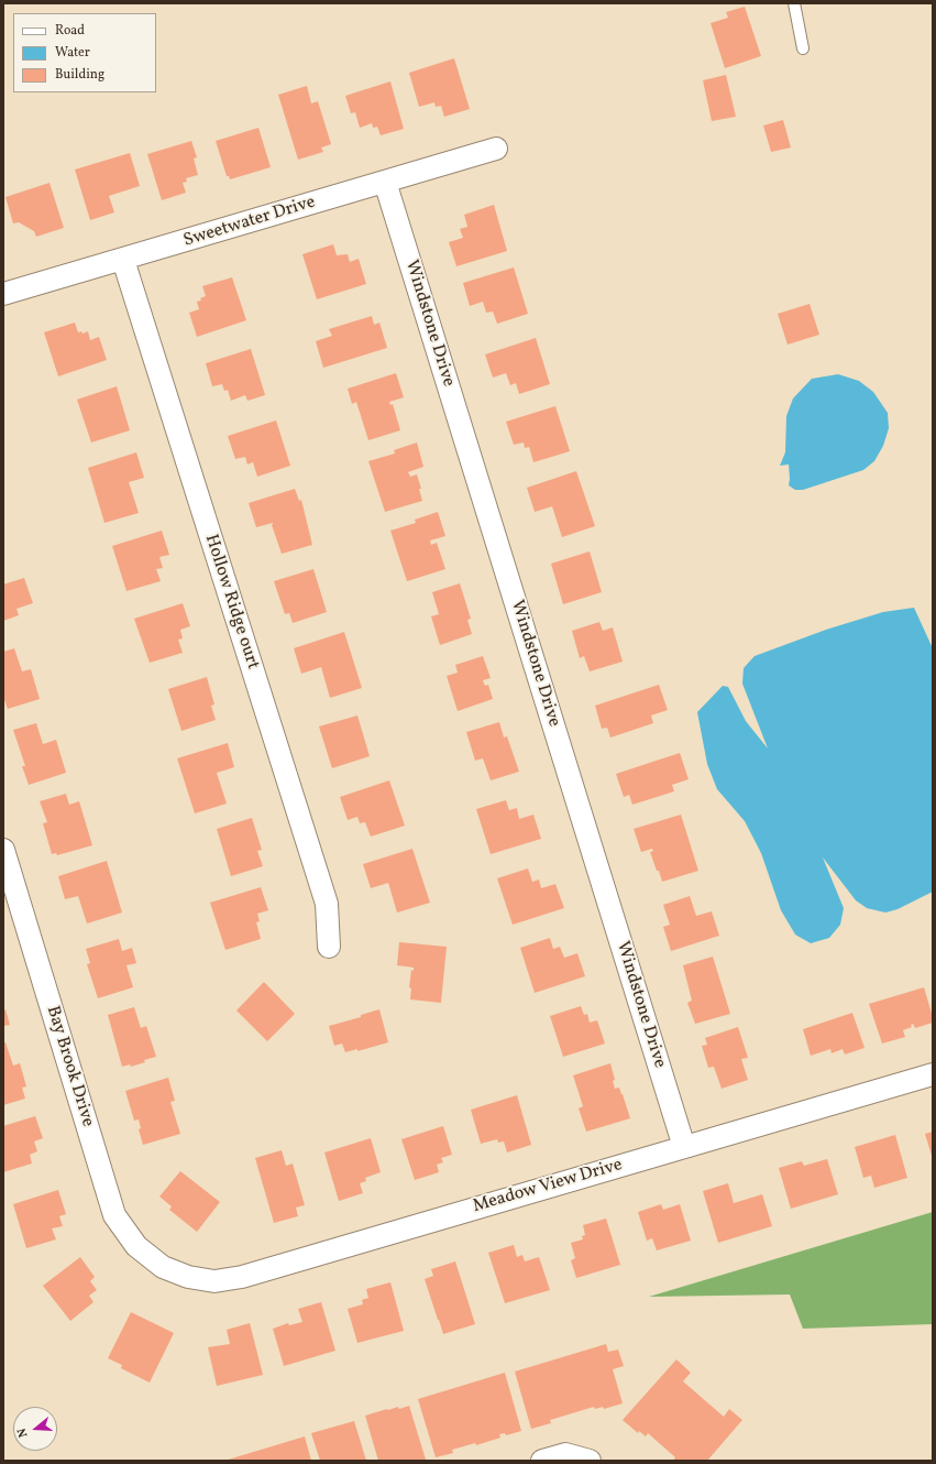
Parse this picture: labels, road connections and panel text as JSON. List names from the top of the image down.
{
  "streets": {
    "street": [
      "Sweetwater Drive",
      "Windstone Drive",
      "Hollow Ridge ourt",
      "Bay Brook Drive",
      "Meadow View Drive"
    ]
  },
  "crossings": [
    ["Sweetwater Drive", "Windstone Drive"],
    ["Sweetwater Drive", "Hollow Ridge ourt"],
    ["Windstone Drive", "Meadow View Drive"],
    ["Bay Brook Drive", "Meadow View Drive"]
  ],
  "legend": ["Road", "Water", "Building"],
  "north": "left"
}
